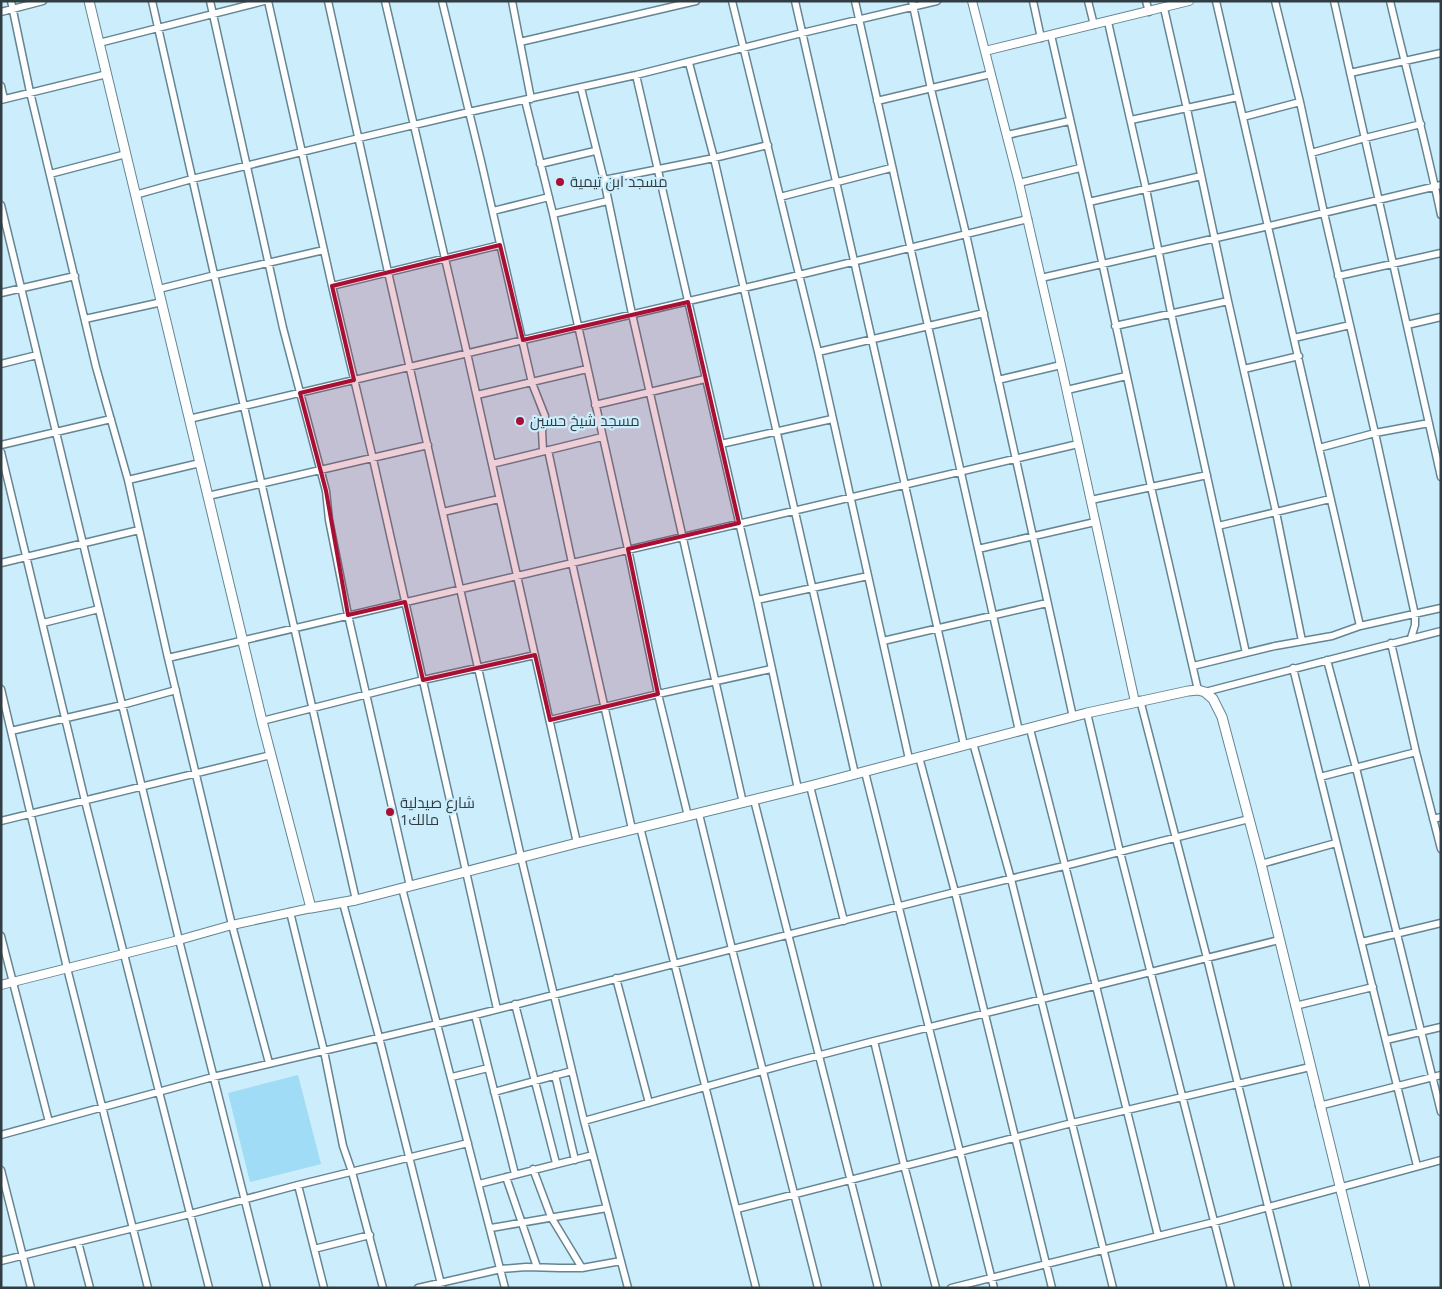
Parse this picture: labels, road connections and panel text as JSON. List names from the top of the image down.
{
  "places": ["مسجد ابن تيمية", "مسجد شيخ حسين", "شارع صيدلية مالك1"]
}
